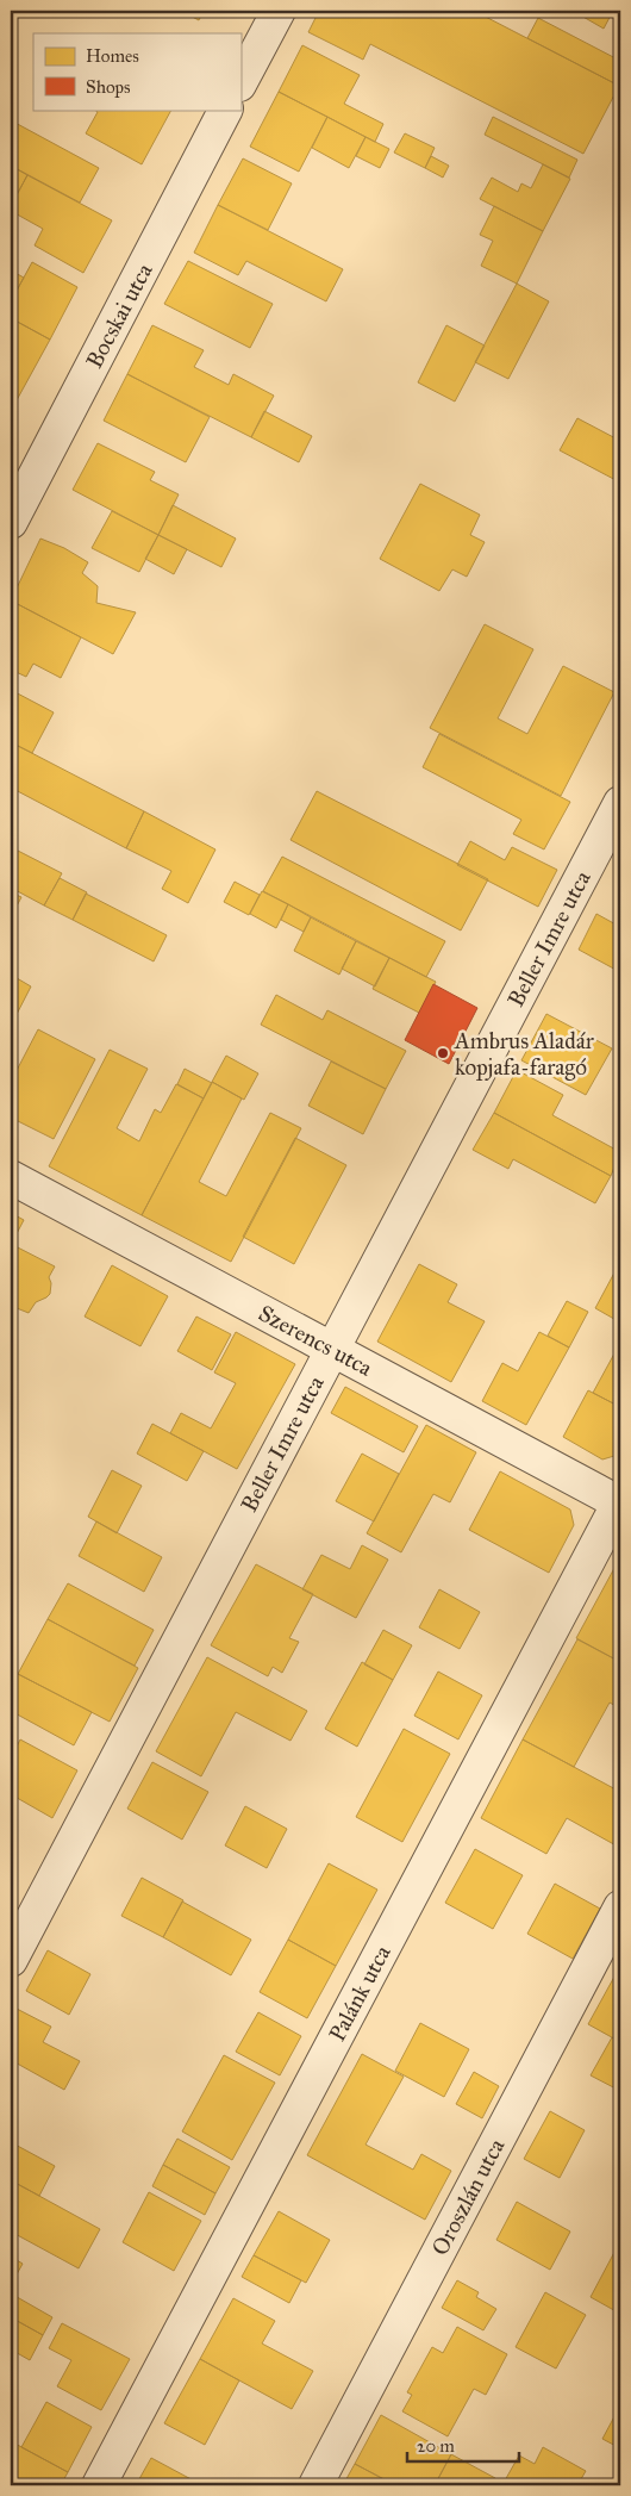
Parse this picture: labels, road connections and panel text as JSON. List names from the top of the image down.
{
  "streets": {
    "street": [
      "Bocskai utca",
      "Beller Imre utca",
      "Szerencs utca",
      "Palánk utca",
      "Oroszlán utca"
    ]
  },
  "crossings": [
    ["Beller Imre utca", "Szerencs utca"],
    ["Szerencs utca", "Palánk utca"]
  ],
  "places": ["Ambrus Aladár kopjafa-faragó"],
  "legend": ["Homes", "Shops"],
  "scale_bar": "20 m"
}
